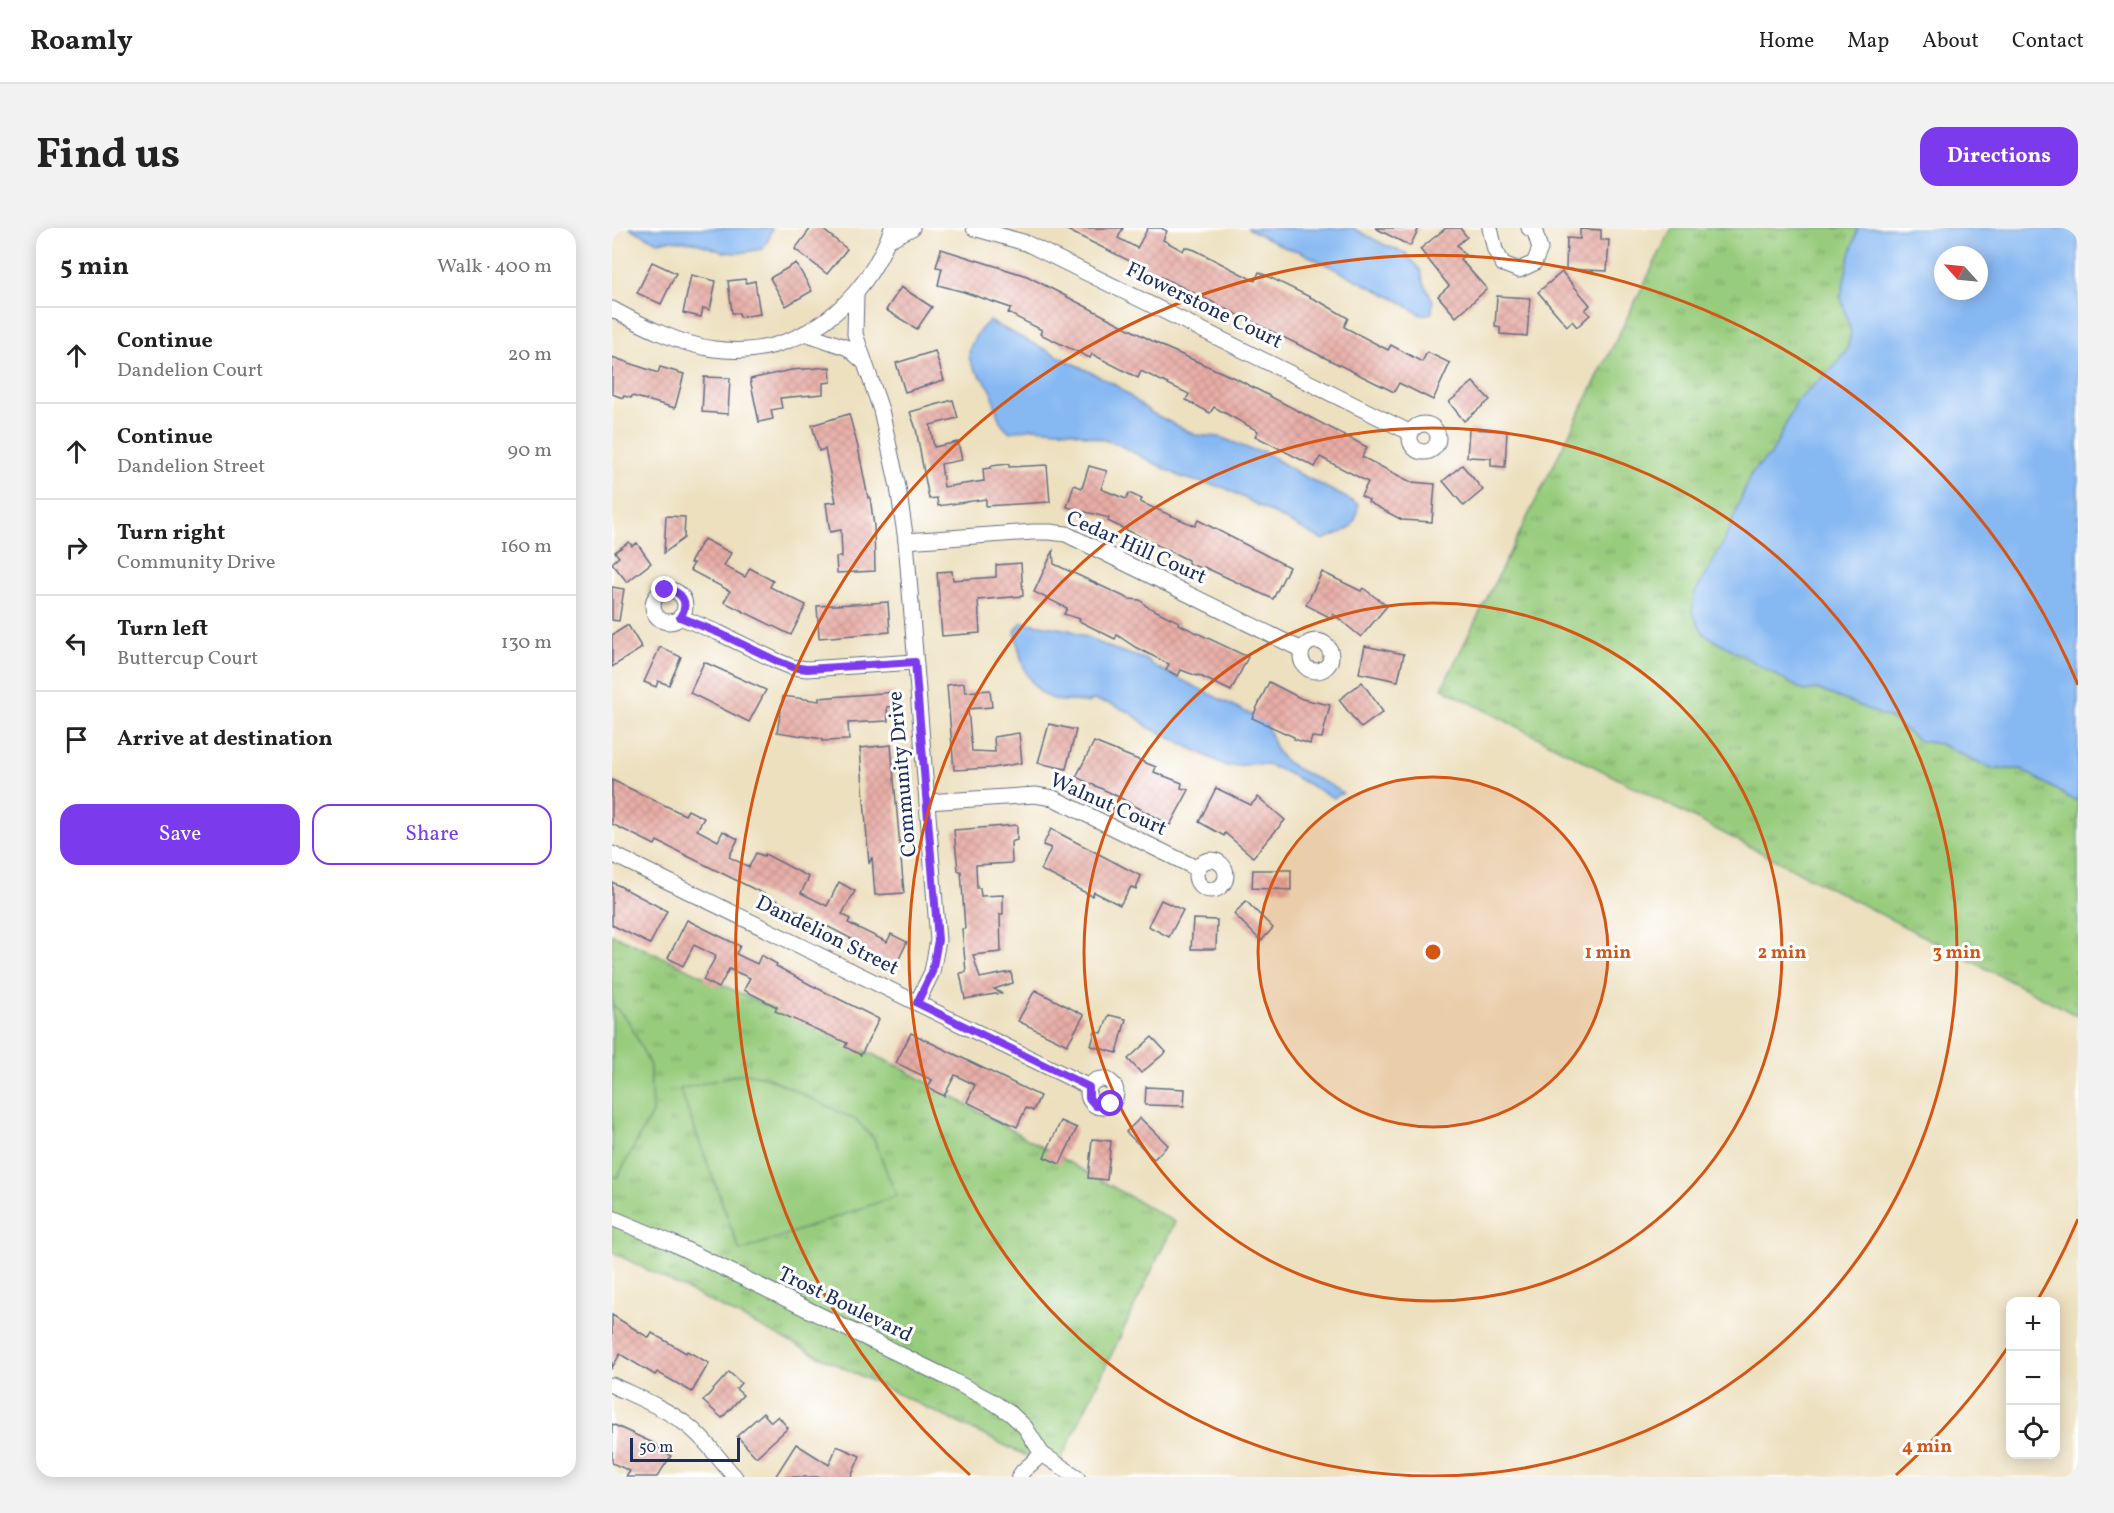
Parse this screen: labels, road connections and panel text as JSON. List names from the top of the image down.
{
  "streets": {
    "street": [
      "Flowerstone Court",
      "Cedar Hill Court",
      "Community Drive",
      "Walnut Court",
      "Dandelion Street",
      "Trost Boulevard"
    ]
  },
  "crossings": [
    ["Cedar Hill Court", "Community Drive"],
    ["Community Drive", "Walnut Court"],
    ["Community Drive", "Dandelion Street"]
  ],
  "scale_bar": "50 m",
  "north": "top left",
  "page": {
    "header": "Roamly",
    "nav": [
      "Home",
      "Map",
      "About",
      "Contact"
    ],
    "title": "Find us",
    "buttons": [
      "Directions",
      ["Save", "Share"]
    ],
    "heading": ["5 min", "Walk · 400 m"],
    "list": [
      ["Continue", "Dandelion Court", "20 m"],
      ["Continue", "Dandelion Street", "90 m"],
      ["Turn right", "Community Drive", "160 m"],
      ["Turn left", "Buttercup Court", "130 m"],
      "Arrive at destination"
    ],
    "map_buttons": ["+", "−"],
    "scale": "50 m"
  },
  "rings": [
    "1 min",
    "2 min",
    "3 min",
    "4 min"
  ]
}
